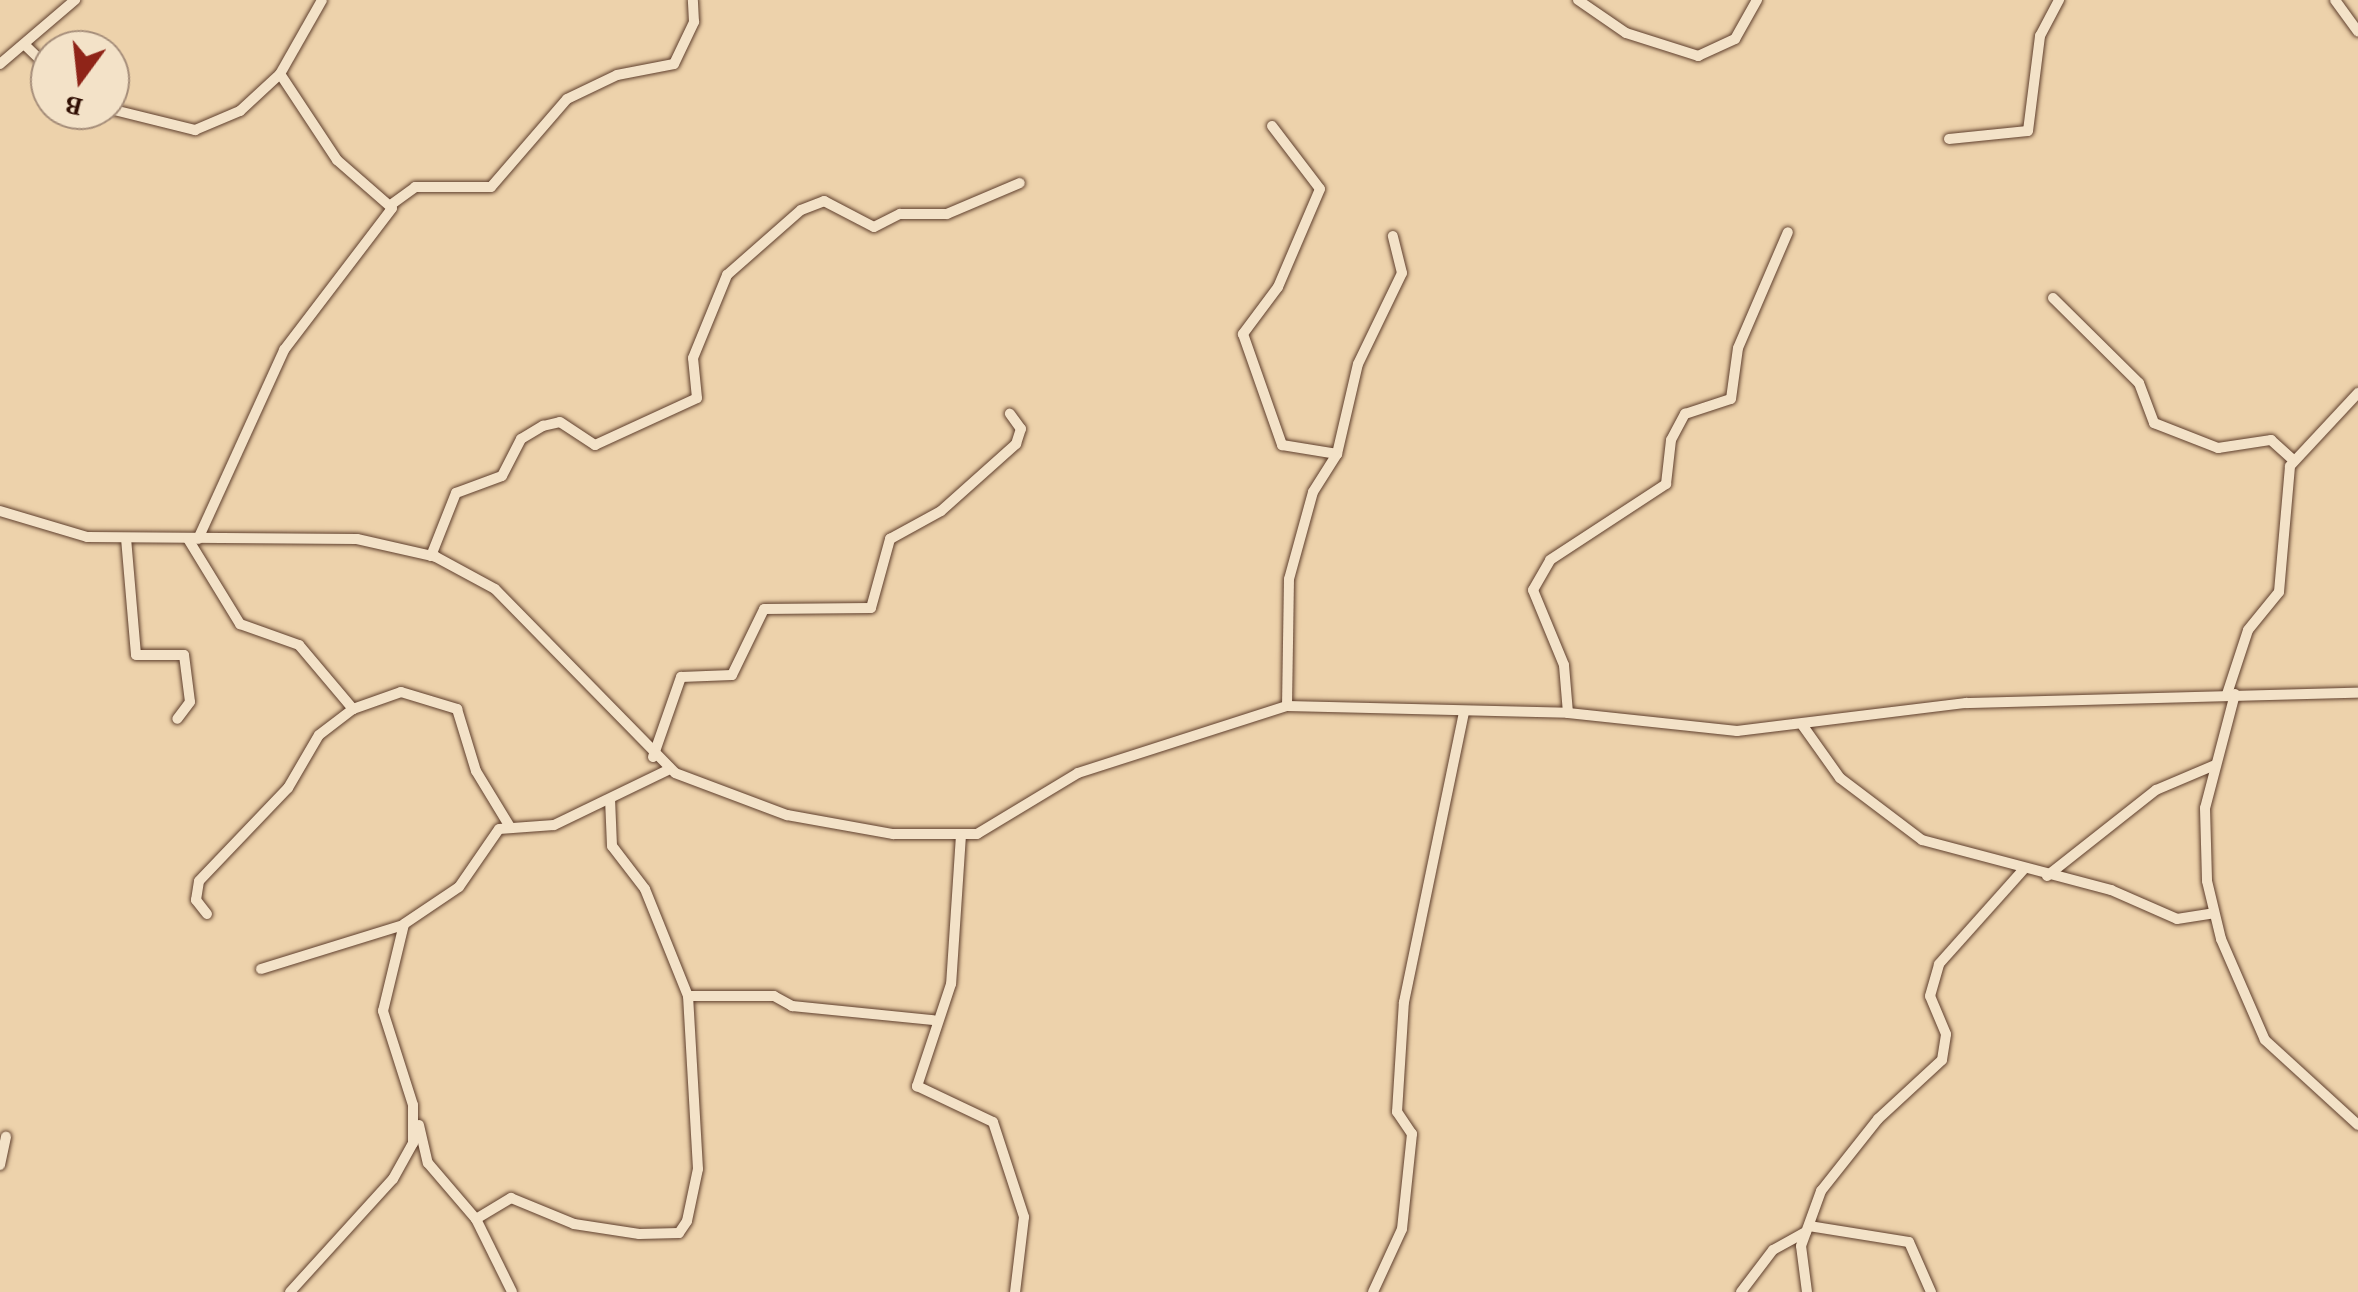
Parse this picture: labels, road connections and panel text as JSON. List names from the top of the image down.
{
  "north": "bottom"
}
